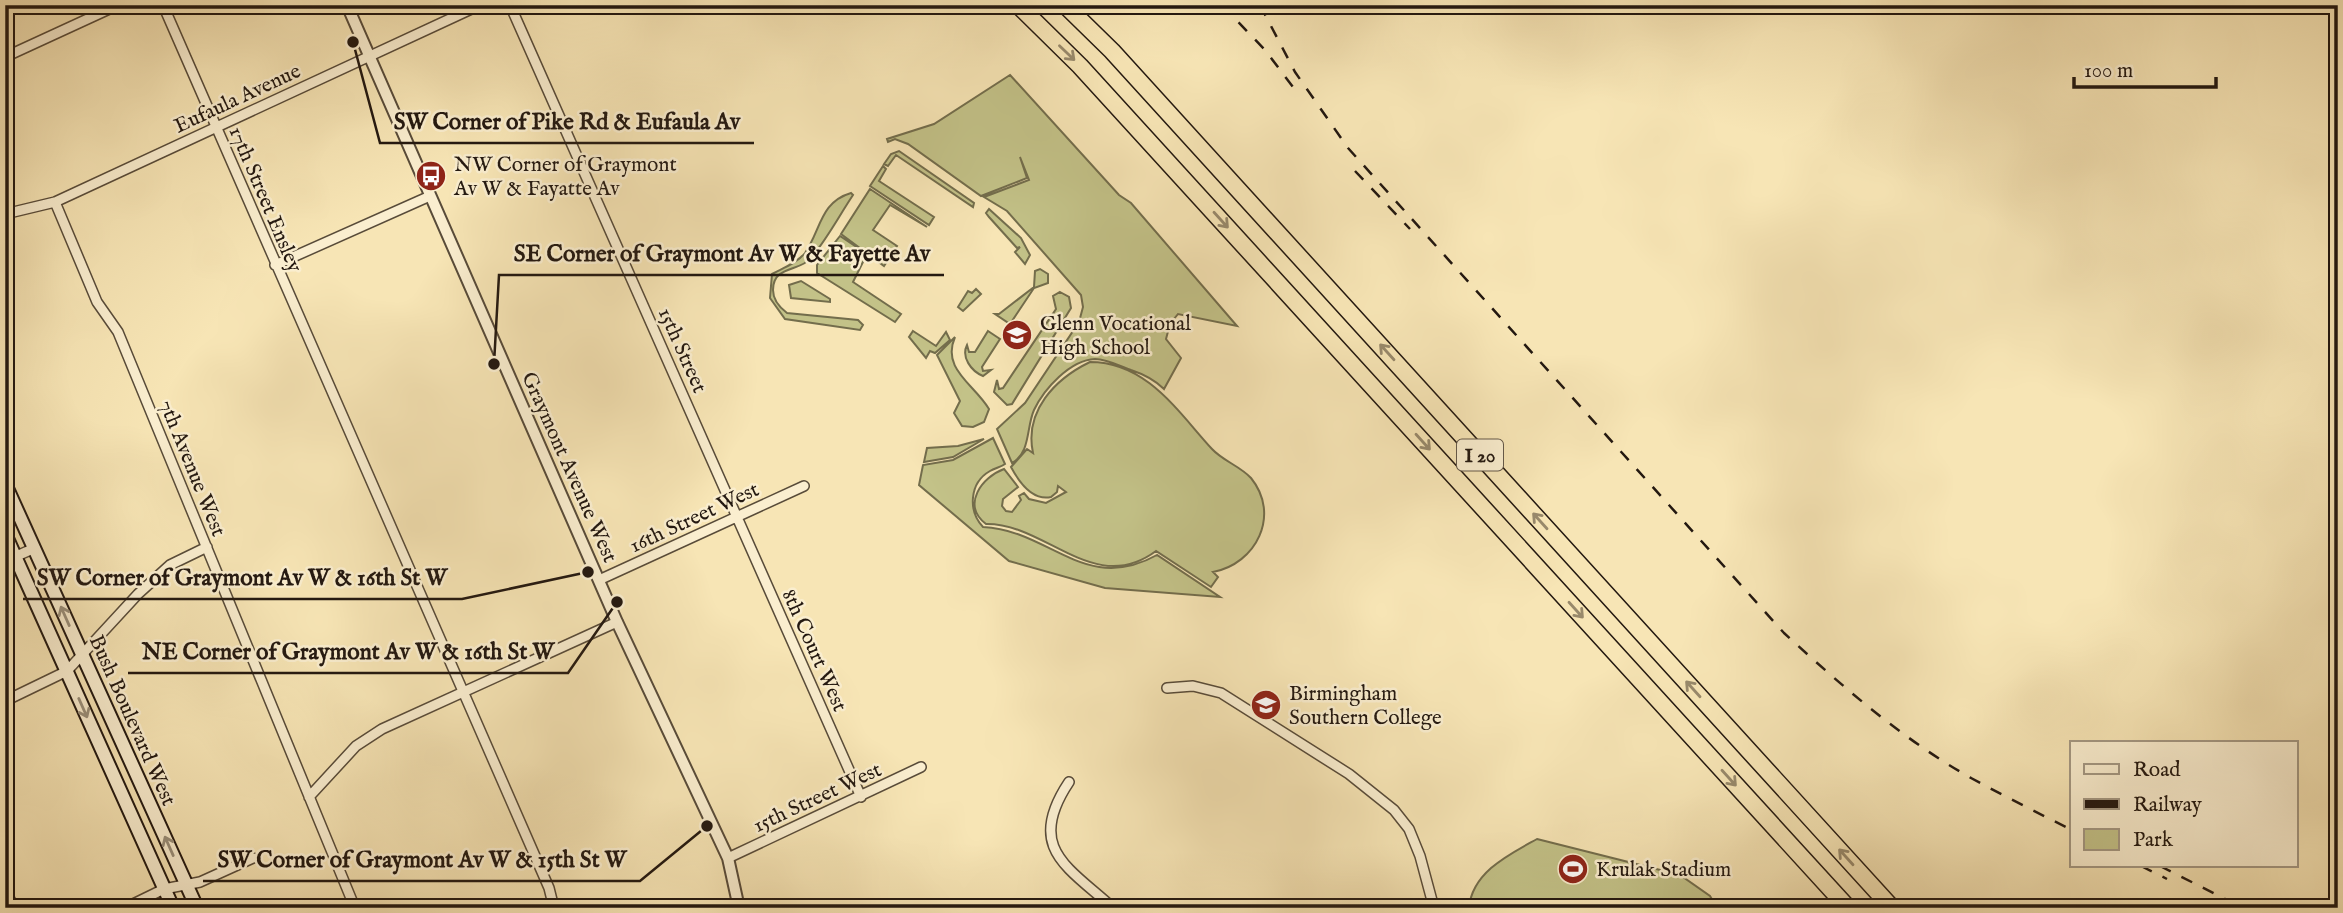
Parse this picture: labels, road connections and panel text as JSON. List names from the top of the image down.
{
  "streets": {
    "highway": ["I 20"],
    "main road": ["Bush Boulevard West"],
    "street": [
      "Eufaula Avenue",
      "17th Street Ensley",
      "15th Street",
      "Graymont Avenue West",
      "7th Avenue West",
      "16th Street West",
      "8th Court West",
      "15th Street West"
    ]
  },
  "crossings": [
    ["Eufaula Avenue", "17th Street Ensley"],
    ["Eufaula Avenue", "Graymont Avenue West"],
    ["Eufaula Avenue", "7th Avenue West"],
    ["15th Street", "16th Street West"],
    ["15th Street", "8th Court West"],
    ["Graymont Avenue West", "16th Street West"],
    ["Graymont Avenue West", "15th Street West"],
    ["16th Street West", "8th Court West"],
    ["8th Court West", "15th Street West"]
  ],
  "places": {
    "other": [
      "SW Corner of Pike Rd & Eufaula Av",
      "SE Corner of Graymont Av W & Fayette Av",
      "SW Corner of Graymont Av W & 16th St W",
      "NE Corner of Graymont Av W & 16th St W",
      "SW Corner of Graymont Av W & 15th St W"
    ],
    "bus stop": ["NW Corner of Graymont Av W & Fayatte Av"],
    "school or university": ["Glenn Vocational High School", "Birmingham Southern College"],
    "sports": ["Krulak Stadium"]
  },
  "legend": ["Road", "Railway", "Park"],
  "scale_bar": "100 m"
}
